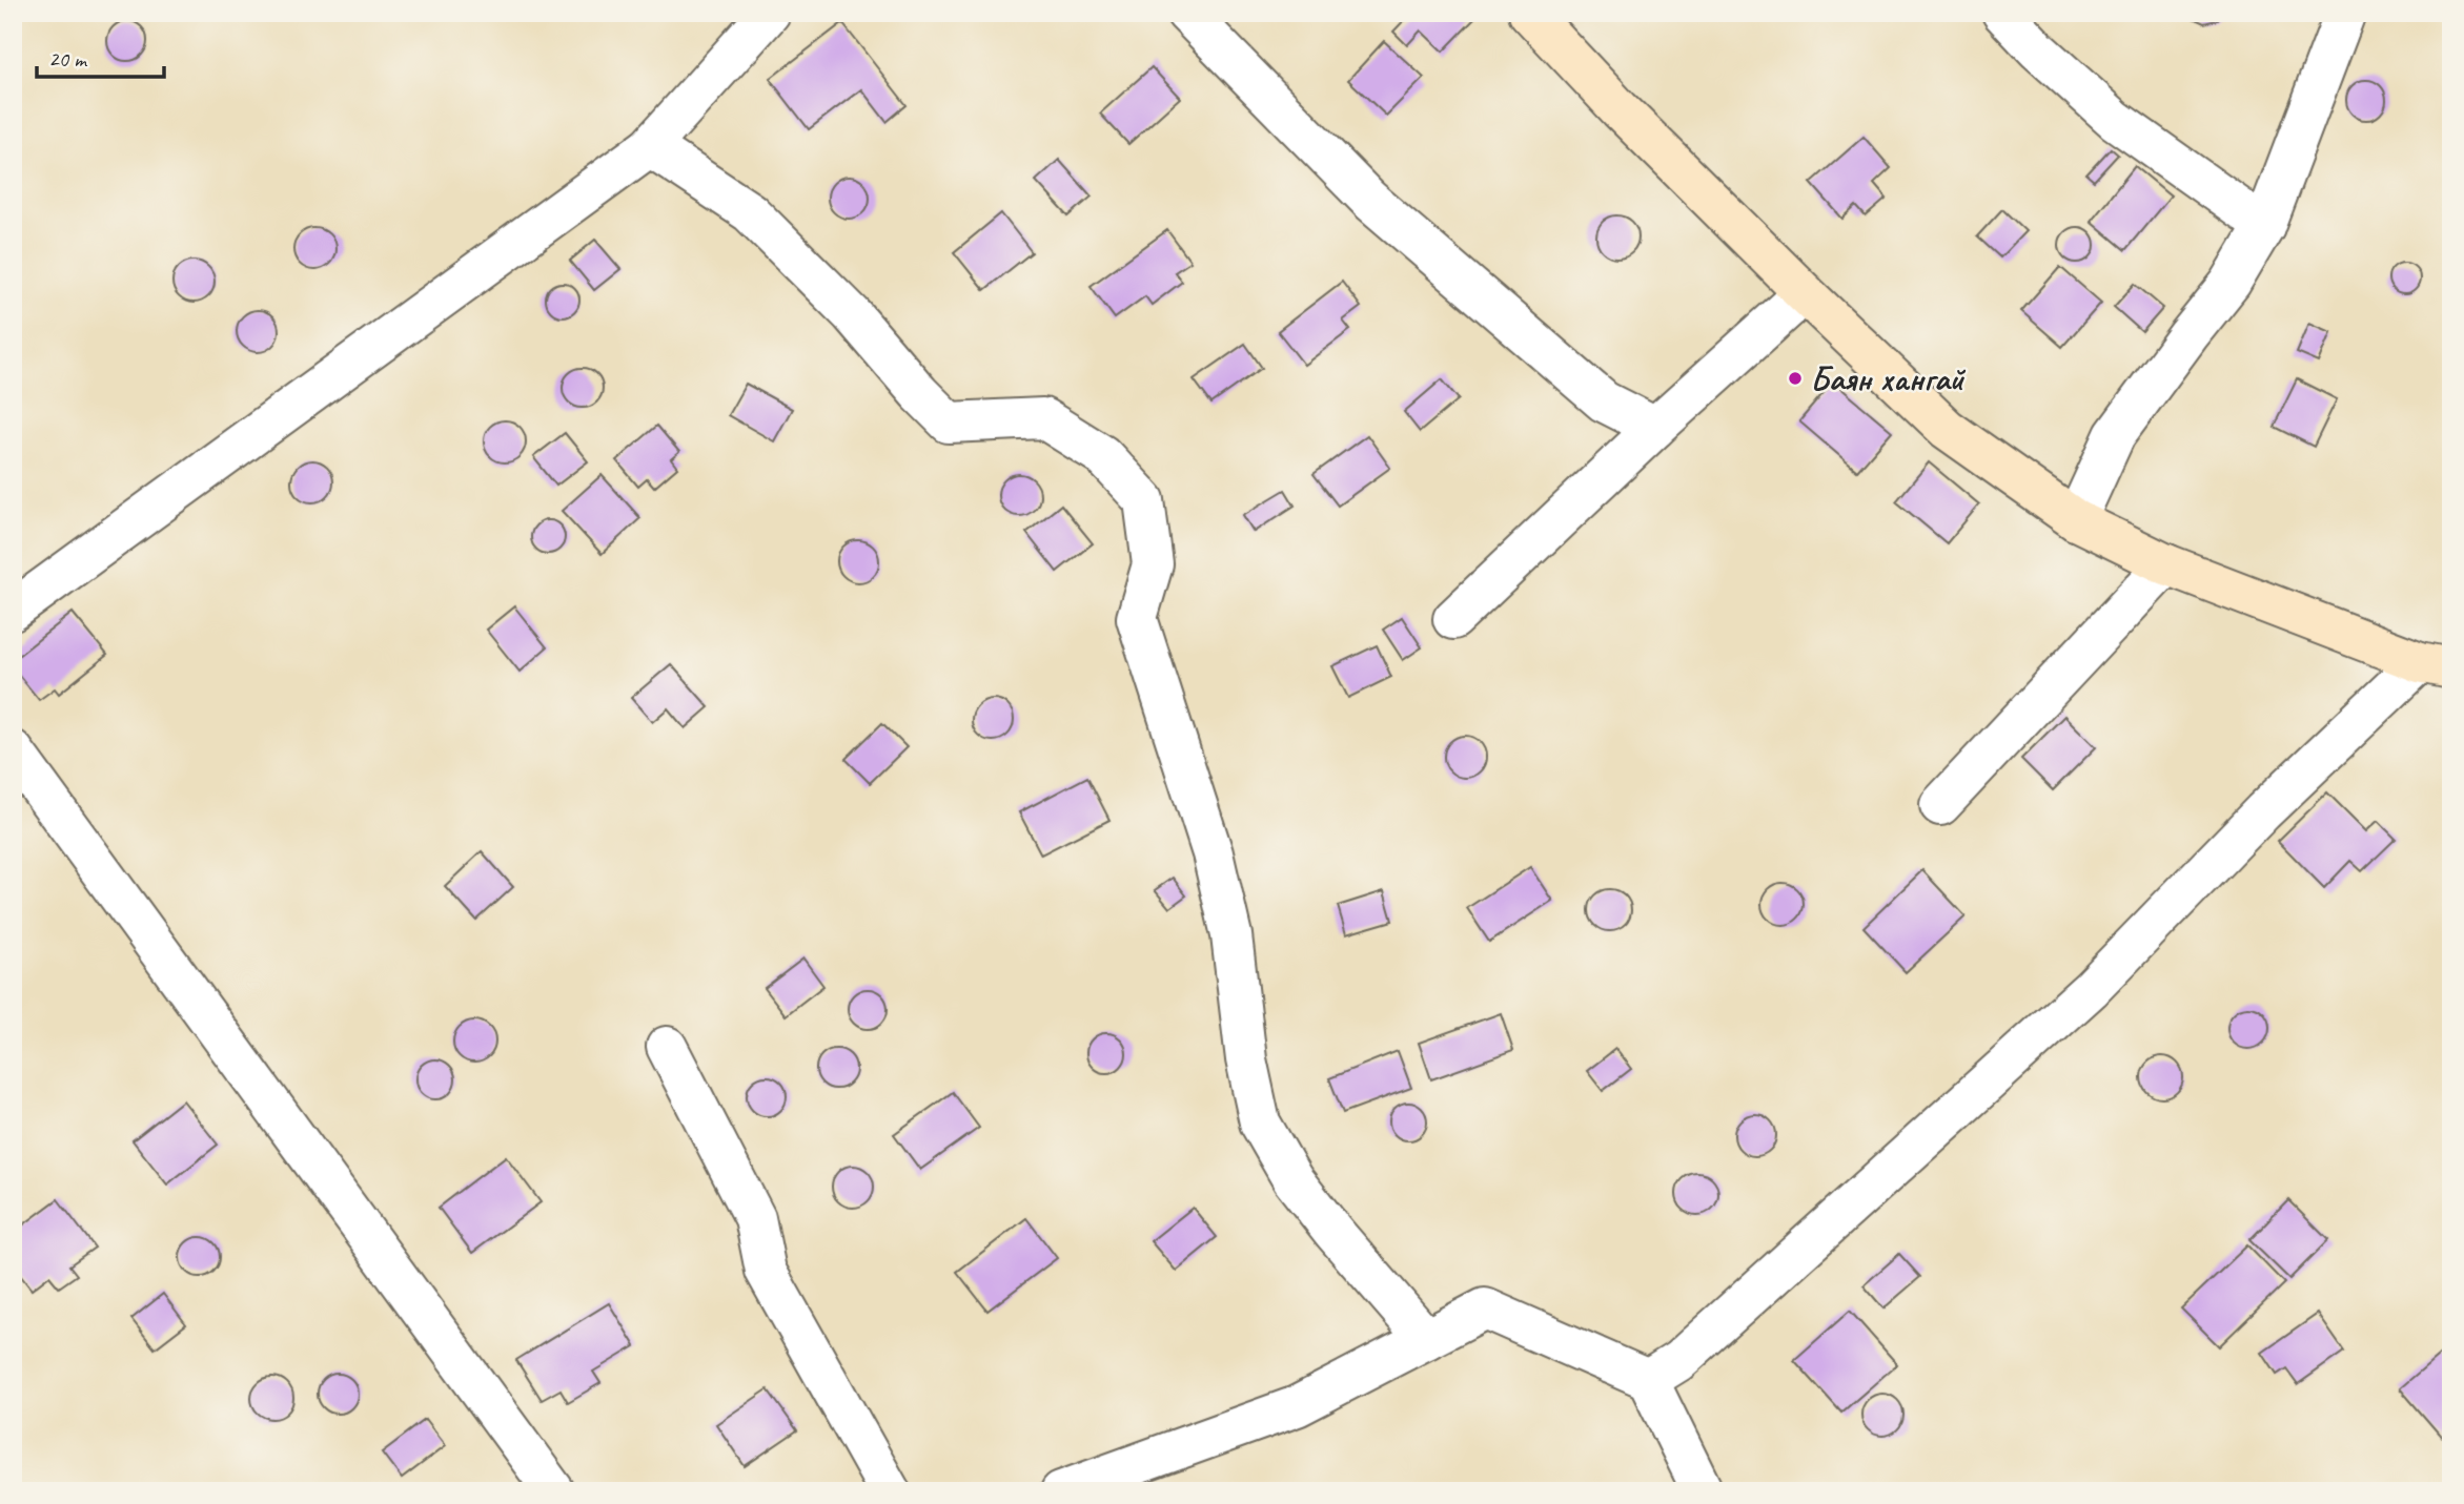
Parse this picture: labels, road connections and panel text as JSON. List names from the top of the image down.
{
  "places": ["Баян хангай"],
  "scale_bar": "20 m"
}
